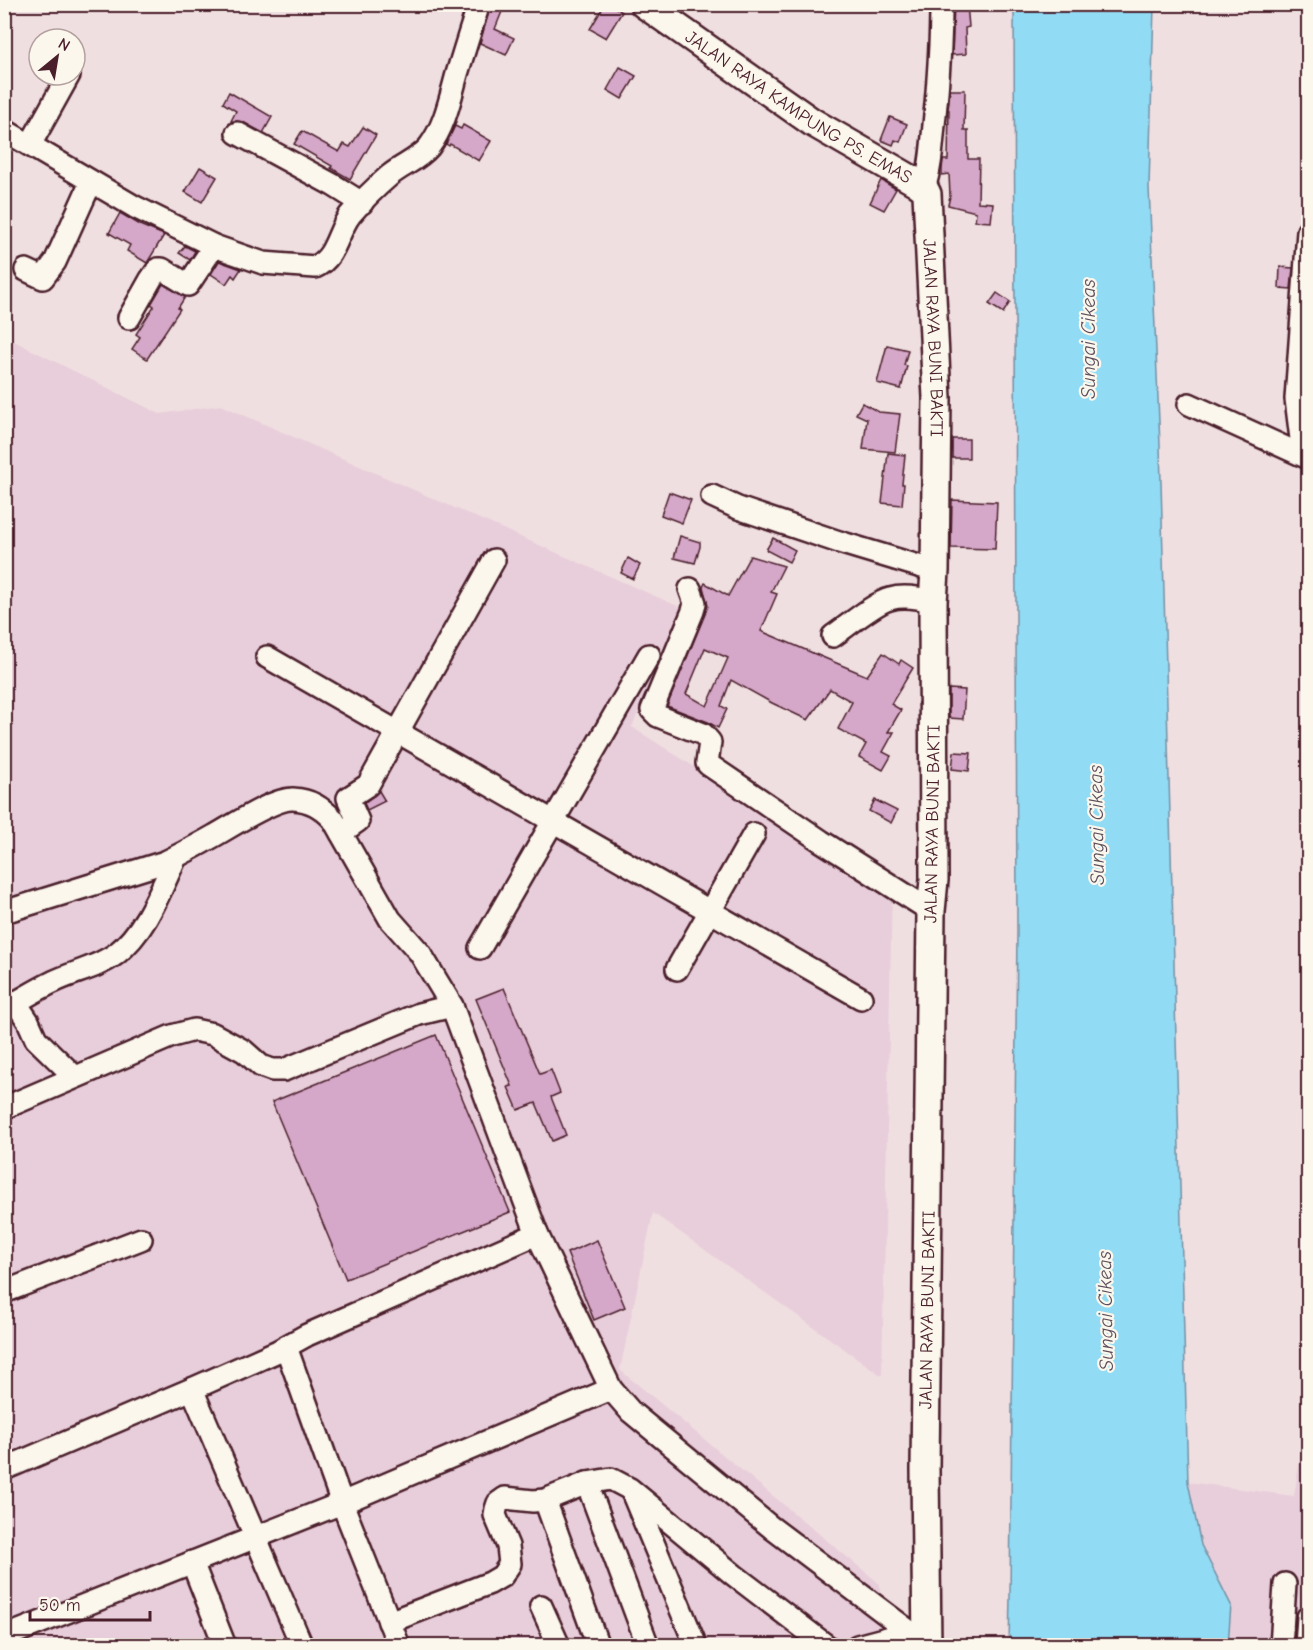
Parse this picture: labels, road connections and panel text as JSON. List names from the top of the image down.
{
  "streets": {
    "main road": ["JALAN RAYA KAMPUNG PS. EMAS", "JALAN RAYA BUNI BAKTI"]
  },
  "crossings": [
    ["JALAN RAYA KAMPUNG PS. EMAS", "JALAN RAYA BUNI BAKTI"]
  ],
  "water": ["Sungai Cikeas"],
  "scale_bar": "50 m",
  "north": "top right"
}
